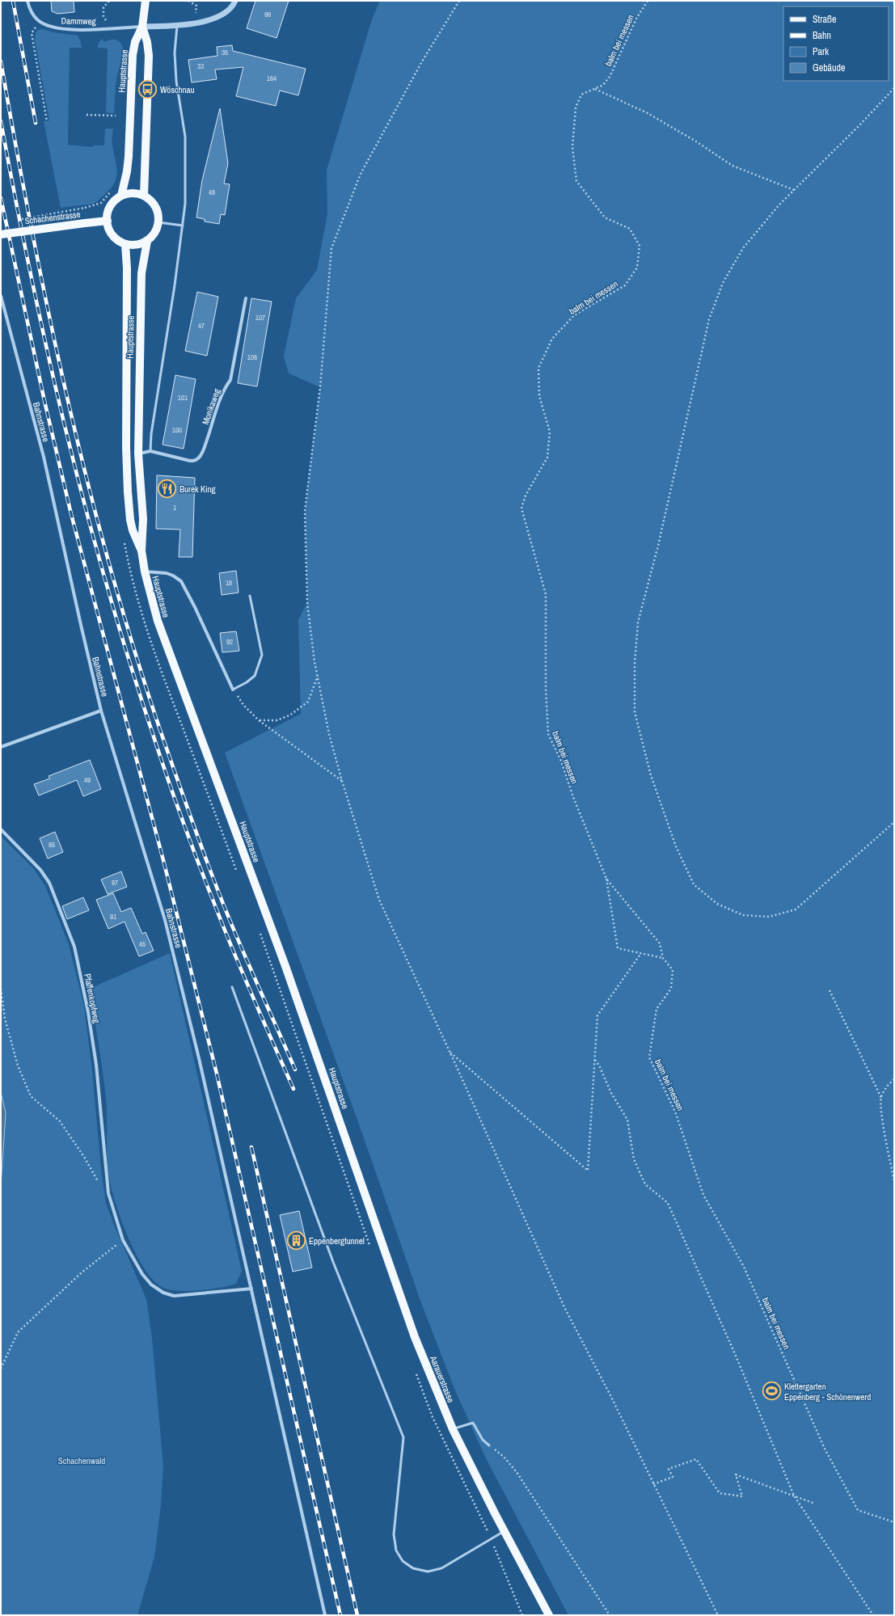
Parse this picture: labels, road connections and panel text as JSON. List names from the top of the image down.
{
  "streets": {
    "main road": ["Hauptstrasse", "Schachenstrasse", "Aarauerstrasse"],
    "street": [
      "Dammweg",
      "Monikaweg",
      "Bahnstrasse",
      "Pfaffenkopfweg"
    ],
    "path": ["balm bei messen"]
  },
  "crossings": [
    ["Dammweg", "Hauptstrasse"],
    ["Hauptstrasse", "Schachenstrasse"],
    ["Hauptstrasse", "Monikaweg"],
    ["Hauptstrasse", "Aarauerstrasse"],
    ["Bahnstrasse", "Pfaffenkopfweg"]
  ],
  "parks": ["Schachenwald"],
  "places": {
    "bus stop": ["Wöschnau"],
    "restaurant": ["Burek King"],
    "building": ["Eppenbergtunnel"],
    "sports": ["Klettergarten Eppenberg - Schönenwerd"]
  },
  "house_numbers": [
    "99",
    "35",
    "33",
    "164",
    "48",
    "107",
    "47",
    "106",
    "101",
    "100",
    "1",
    "18",
    "92",
    "49",
    "85",
    "97",
    "91",
    "45"
  ],
  "legend": [
    "Straße",
    "Bahn",
    "Park",
    "Gebäude"
  ]
}
